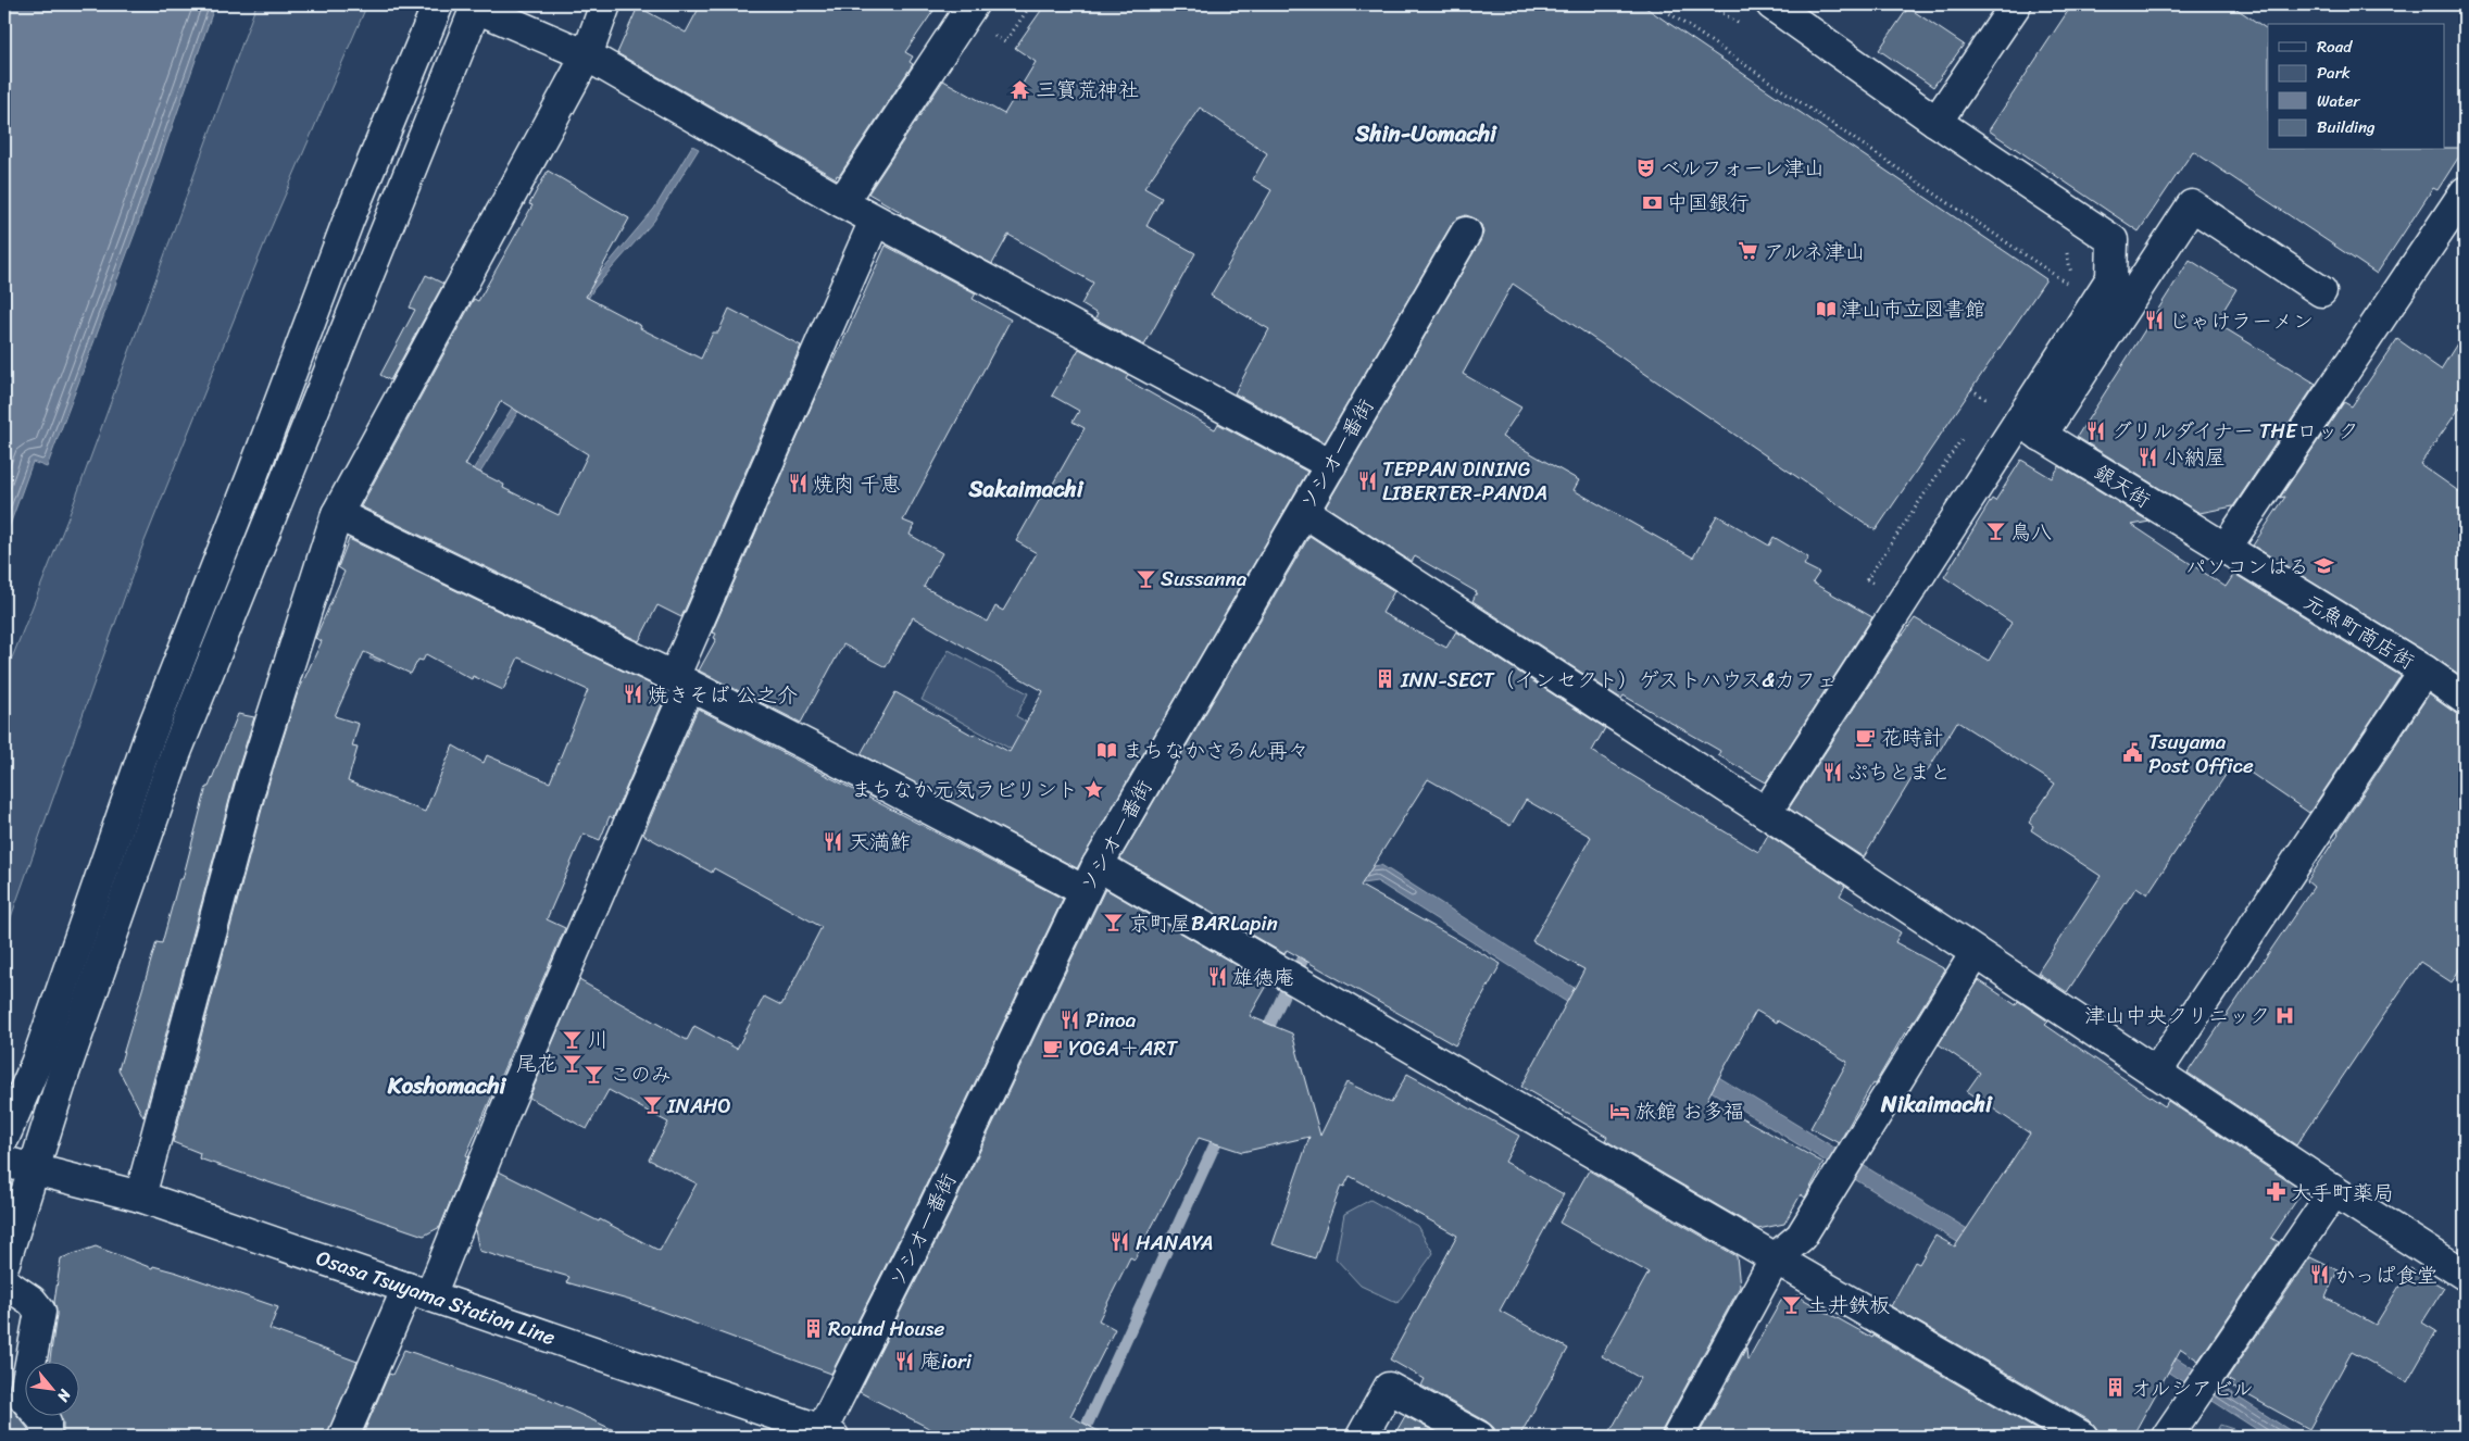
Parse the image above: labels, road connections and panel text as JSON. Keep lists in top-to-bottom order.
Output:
{
  "streets": {
    "main road": [
      "ソシオ一番街",
      "銀天街",
      "元魚町商店街",
      "Osasa Tsuyama Station Line"
    ]
  },
  "crossings": [
    ["ソシオ一番街", "Osasa Tsuyama Station Line"],
    ["銀天街", "元魚町商店街"]
  ],
  "districts": [
    "Shin-Uomachi",
    "Sakaimachi",
    "Koshomachi",
    "Nikaimachi"
  ],
  "places": {
    "temple": ["三寳荒神社"],
    "theatre": ["ベルフォーレ津山"],
    "bank": ["中国銀行"],
    "supermarket": ["アルネ津山"],
    "library": ["津山市立図書館", "まちなかさろん再々"],
    "restaurant": [
      "じゃけラーメン",
      "グリルダイナー THEロック",
      "小納屋",
      "TEPPAN DINING LIBERTER-PANDA",
      "焼肉 千恵",
      "焼きそば 公之介",
      "ぷちとまと",
      "天満鮓",
      "雄徳庵",
      "Pinoa",
      "HANAYA",
      "かっぱ食堂",
      "庵iori"
    ],
    "bar": [
      "鳥八",
      "Sussanna",
      "京町屋BARLapin",
      "川",
      "尾花",
      "このみ",
      "INAHO",
      "土井鉄板"
    ],
    "school or university": ["パソコンはる"],
    "building": ["INN-SECT（インセクト）ゲストハウス&カフェ", "Round House", "オルシアビル"],
    "cafe": ["花時計", "YOGA＋ART"],
    "public building": ["Tsuyama Post Office"],
    "place": ["まちなか元気ラビリント"],
    "hospital": ["津山中央クリニック"],
    "hotel": ["旅館 お多福"],
    "pharmacy": ["大手町薬局"]
  },
  "legend": [
    "Road",
    "Park",
    "Water",
    "Building"
  ],
  "north": "bottom right"
}
